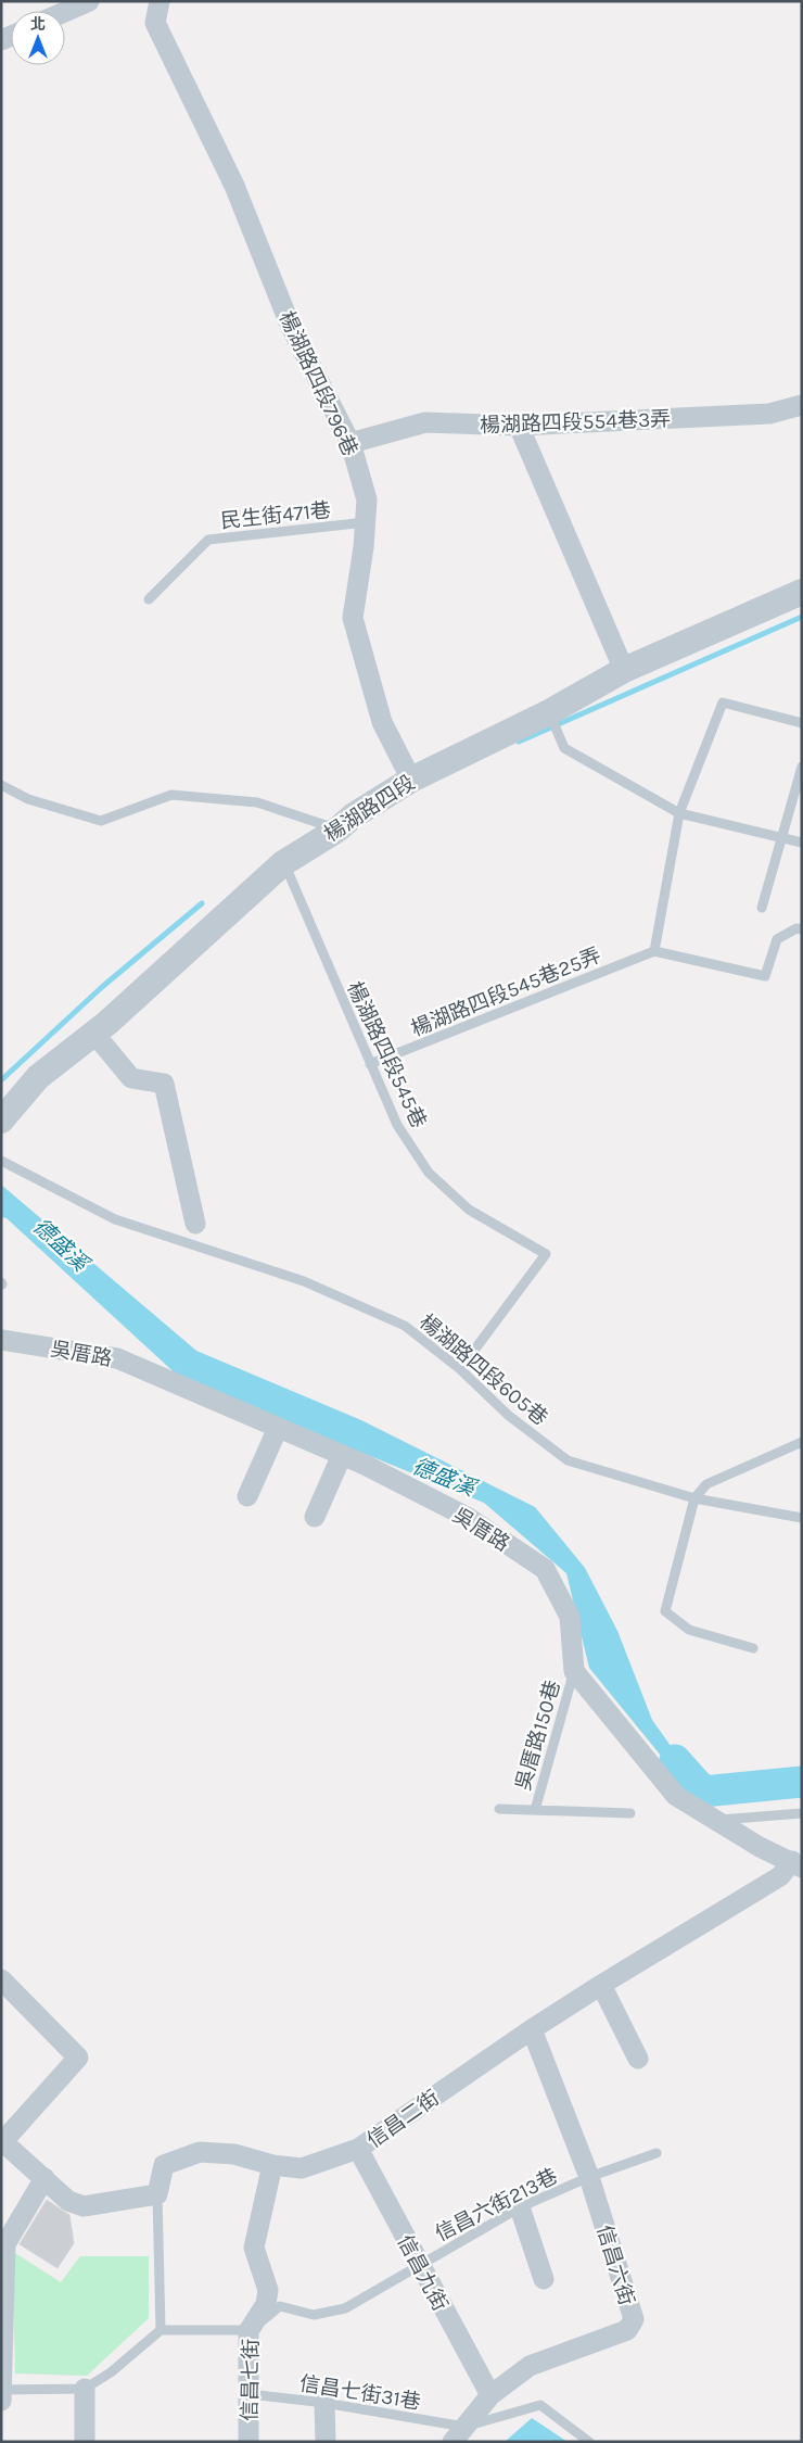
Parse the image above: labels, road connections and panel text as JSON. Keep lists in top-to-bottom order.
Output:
{
  "streets": {
    "street": [
      "楊湖路四段796巷",
      "楊湖路四段554巷3弄",
      "楊湖路四段",
      "吳厝路",
      "信昌二街",
      "信昌六街",
      "信昌九街",
      "信昌七街"
    ],
    "lane": [
      "民生街471巷",
      "楊湖路四段545巷25弄",
      "楊湖路四段545巷",
      "楊湖路四段605巷",
      "吳厝路150巷",
      "信昌六街213巷",
      "信昌七街31巷"
    ]
  },
  "crossings": [
    ["楊湖路四段796巷", "楊湖路四段554巷3弄"],
    ["楊湖路四段796巷", "民生街471巷"],
    ["楊湖路四段796巷", "楊湖路四段"],
    ["楊湖路四段", "楊湖路四段545巷"],
    ["楊湖路四段545巷25弄", "楊湖路四段545巷"],
    ["楊湖路四段545巷", "楊湖路四段605巷"],
    ["吳厝路", "吳厝路150巷"],
    ["信昌二街", "信昌六街"],
    ["信昌二街", "信昌九街"],
    ["信昌二街", "信昌七街"],
    ["信昌六街213巷", "信昌六街"],
    ["信昌六街213巷", "信昌九街"],
    ["信昌六街213巷", "信昌七街"],
    ["信昌六街", "信昌九街"],
    ["信昌六街", "信昌七街31巷"],
    ["信昌七街", "信昌七街31巷"]
  ],
  "water": ["德盛溪"],
  "north": "top"
}
